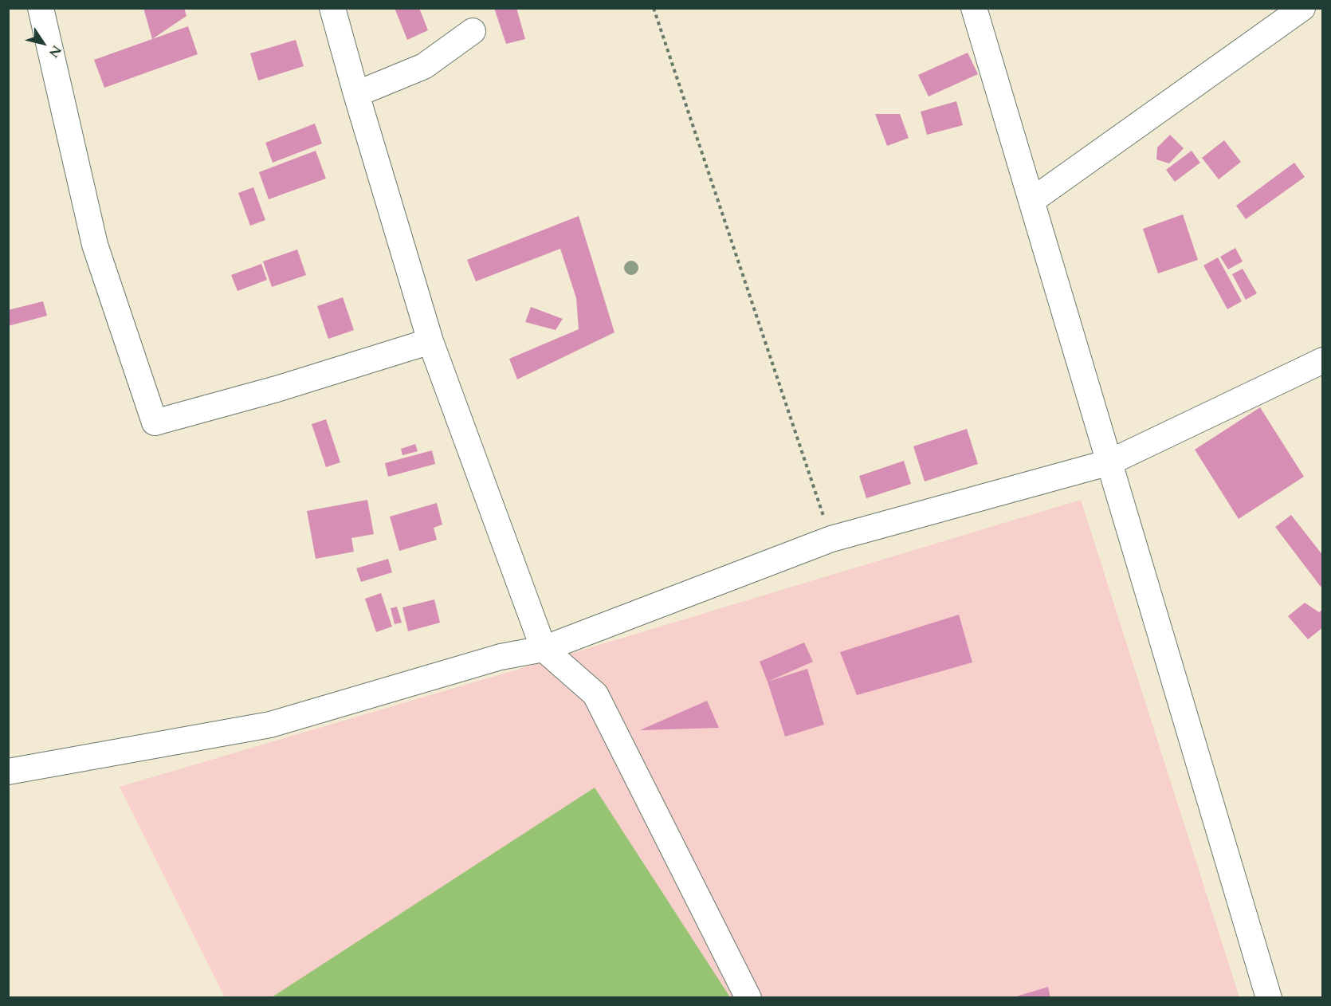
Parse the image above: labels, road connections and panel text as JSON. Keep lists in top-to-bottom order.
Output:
{
  "north": "bottom right"
}
